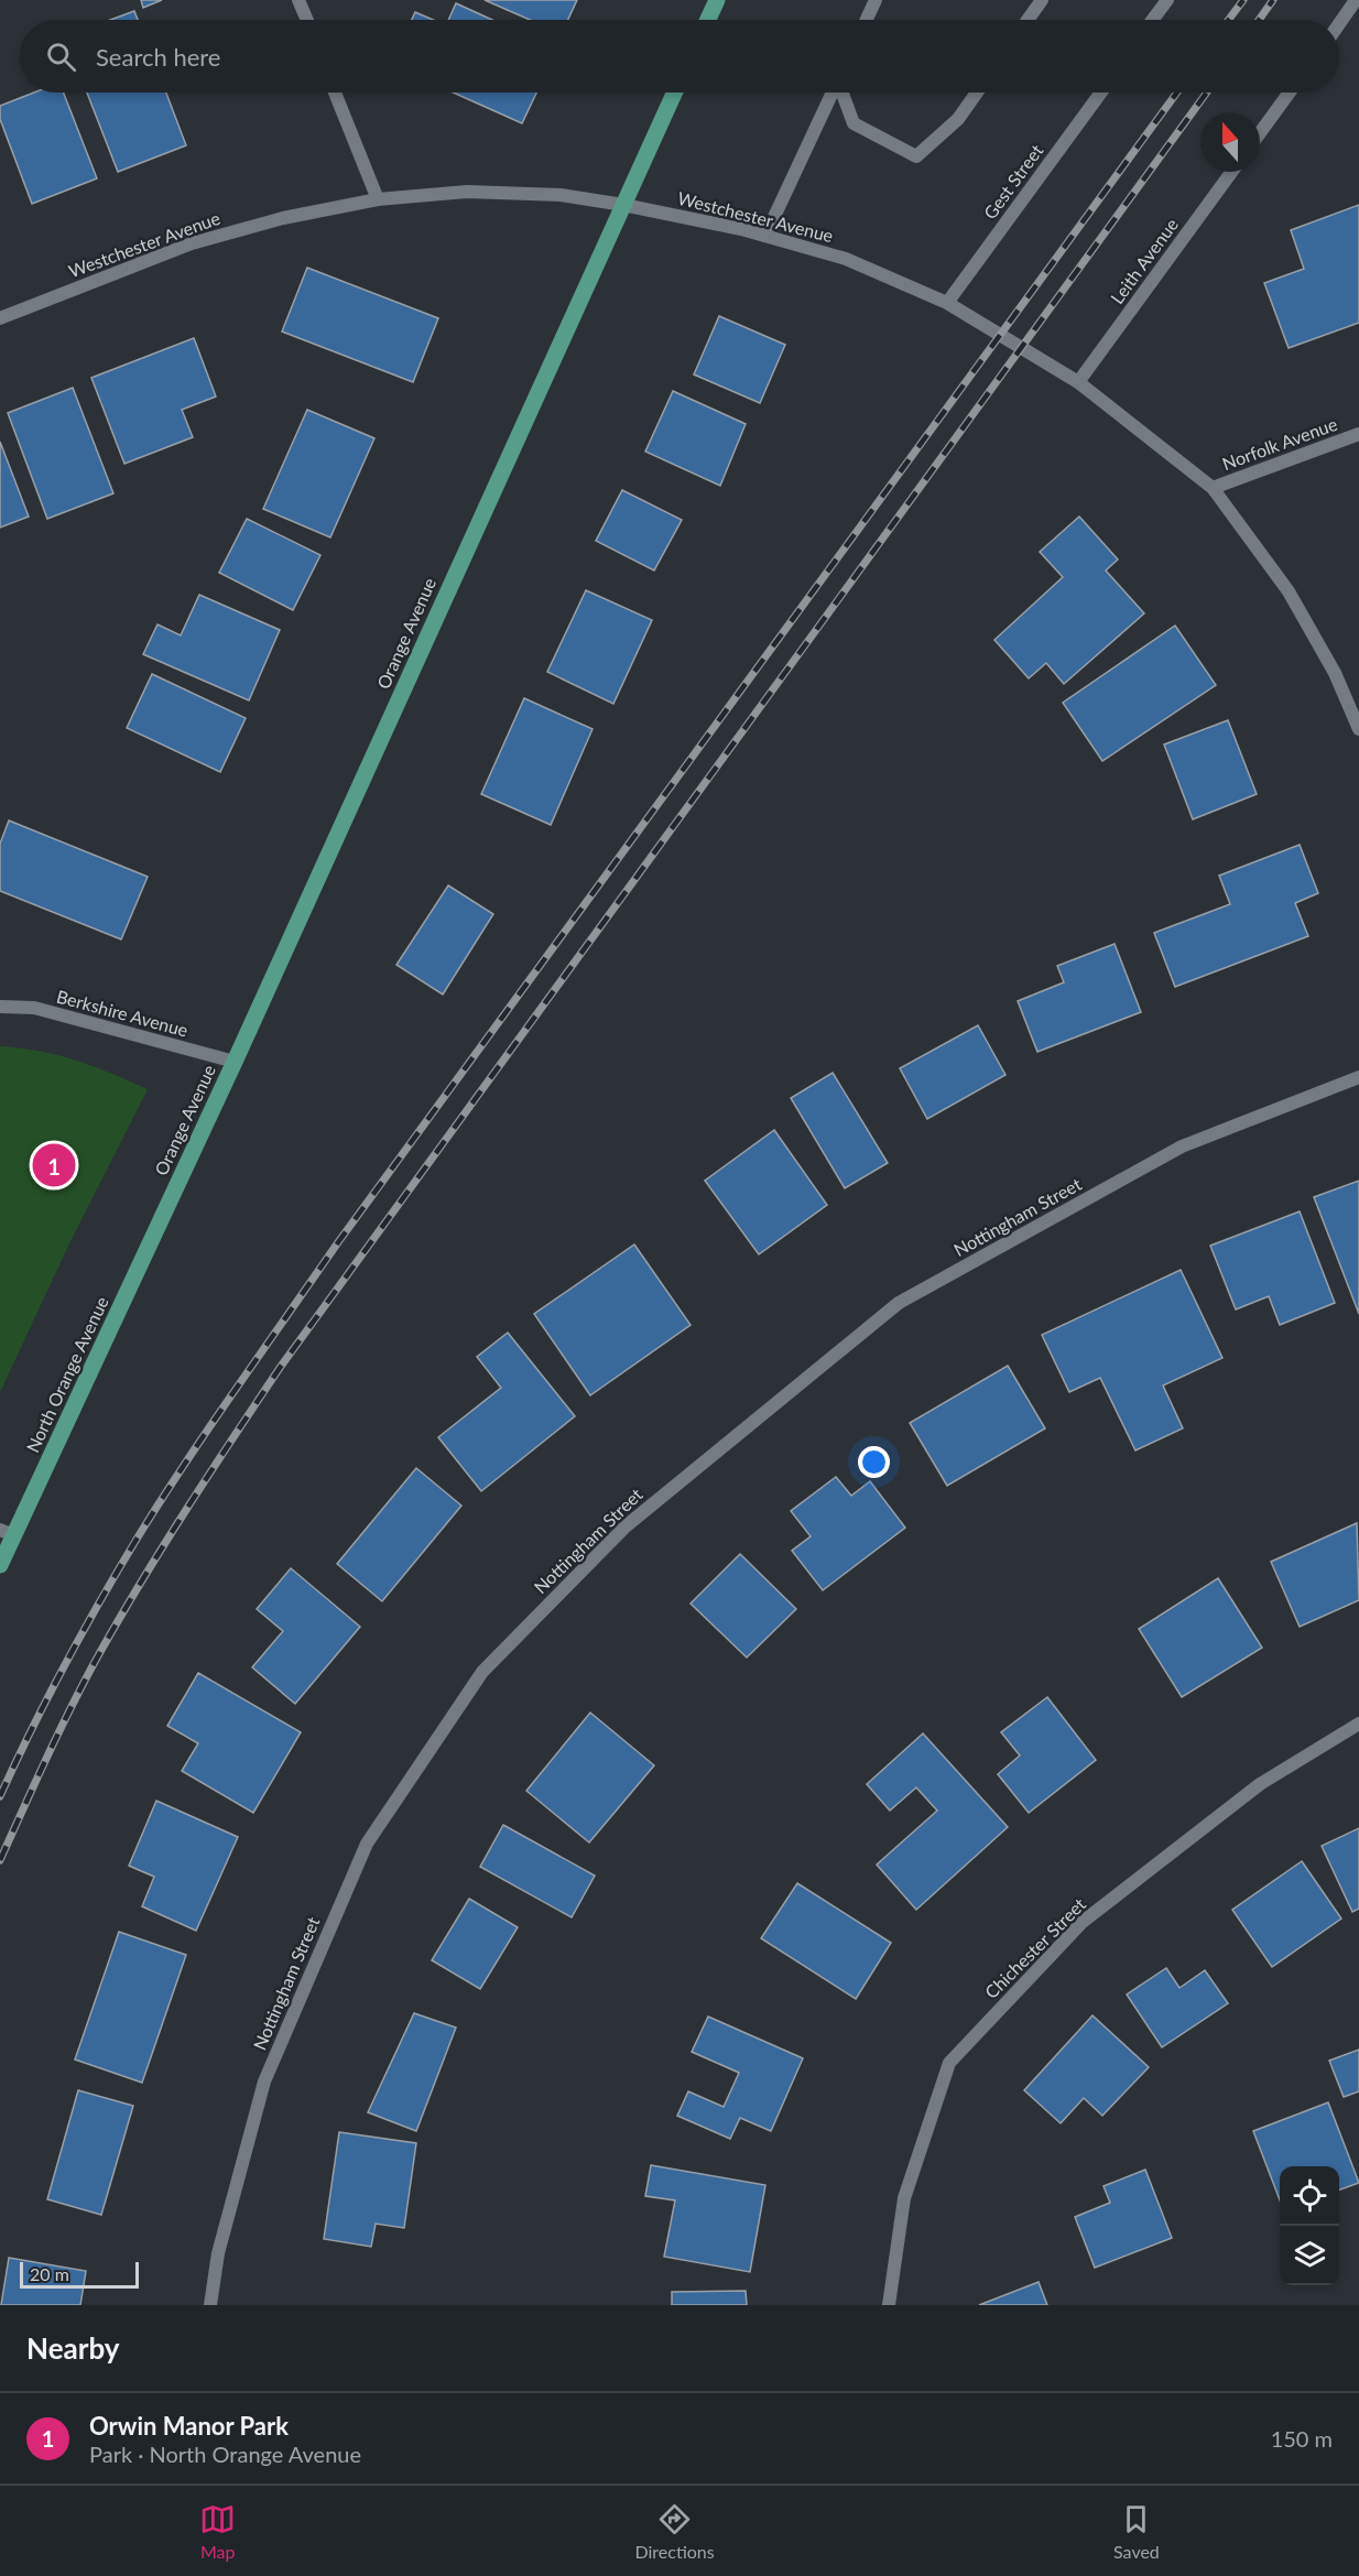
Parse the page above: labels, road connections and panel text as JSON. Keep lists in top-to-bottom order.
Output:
{
  "streets": {
    "main road": ["Orange Avenue", "North Orange Avenue"],
    "street": [
      "Gest Street",
      "Westchester Avenue",
      "Leith Avenue",
      "Norfolk Avenue",
      "Berkshire Avenue",
      "Nottingham Street",
      "Chichester Street"
    ]
  },
  "crossings": [
    ["Gest Street", "Westchester Avenue"],
    ["Westchester Avenue", "Leith Avenue"],
    ["Westchester Avenue", "Norfolk Avenue"],
    ["Westchester Avenue", "Orange Avenue"],
    ["Orange Avenue", "Berkshire Avenue"],
    ["Orange Avenue", "North Orange Avenue"]
  ],
  "scale_bar": "20 m",
  "north": "top",
  "page": {
    "search": "Search here",
    "pins": "1",
    "scale": "20 m",
    "heading": "Nearby",
    "list": [
      {
        "mark": "1",
        "name": "Orwin Manor Park",
        "note": "Park · North Orange Avenue",
        "value": "150 m"
      }
    ],
    "nav": ["Map", "Directions", "Saved"]
  }
}
